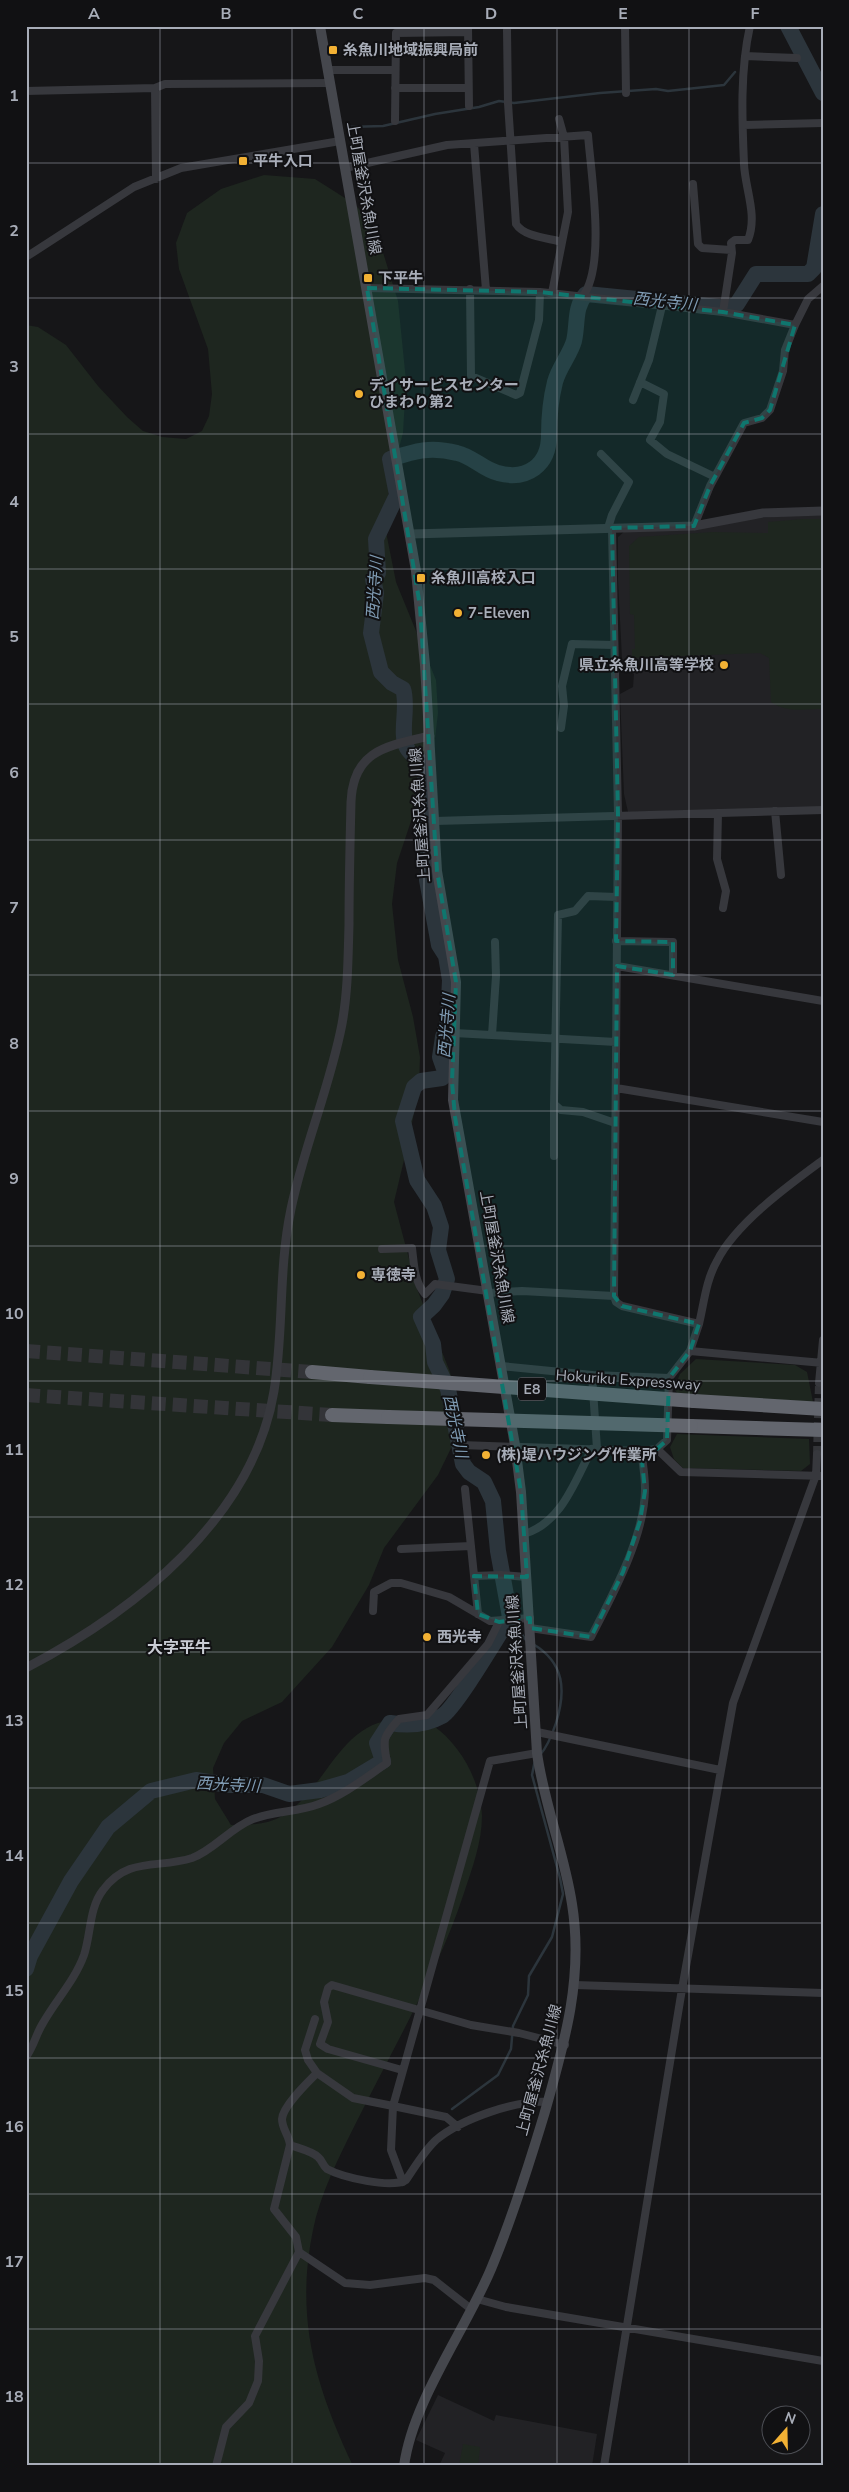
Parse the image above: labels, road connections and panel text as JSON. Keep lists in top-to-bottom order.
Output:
{
  "streets": {
    "highway": ["Hokuriku Expressway", "E8"],
    "main road": ["上町屋釜沢糸魚川線"]
  },
  "districts": ["大字平牛"],
  "water": ["西光寺川"],
  "places": {
    "transit": [
      "糸魚川地域振興局前",
      "平牛入口",
      "下平牛",
      "糸魚川高校入口"
    ],
    "other": [
      "デイサービスセンター ひまわり第2",
      "7-Eleven",
      "県立糸魚川高等学校",
      "専徳寺",
      "(株)堤ハウジング作業所",
      "西光寺"
    ]
  },
  "north": "top",
  "grid": {
    "columns": [
      "A",
      "B",
      "C",
      "D",
      "E",
      "F"
    ],
    "rows": [
      "1",
      "2",
      "3",
      "4",
      "5",
      "6",
      "7",
      "8",
      "9",
      "10",
      "11",
      "12",
      "13",
      "14",
      "15",
      "16",
      "17",
      "18"
    ]
  }
}
